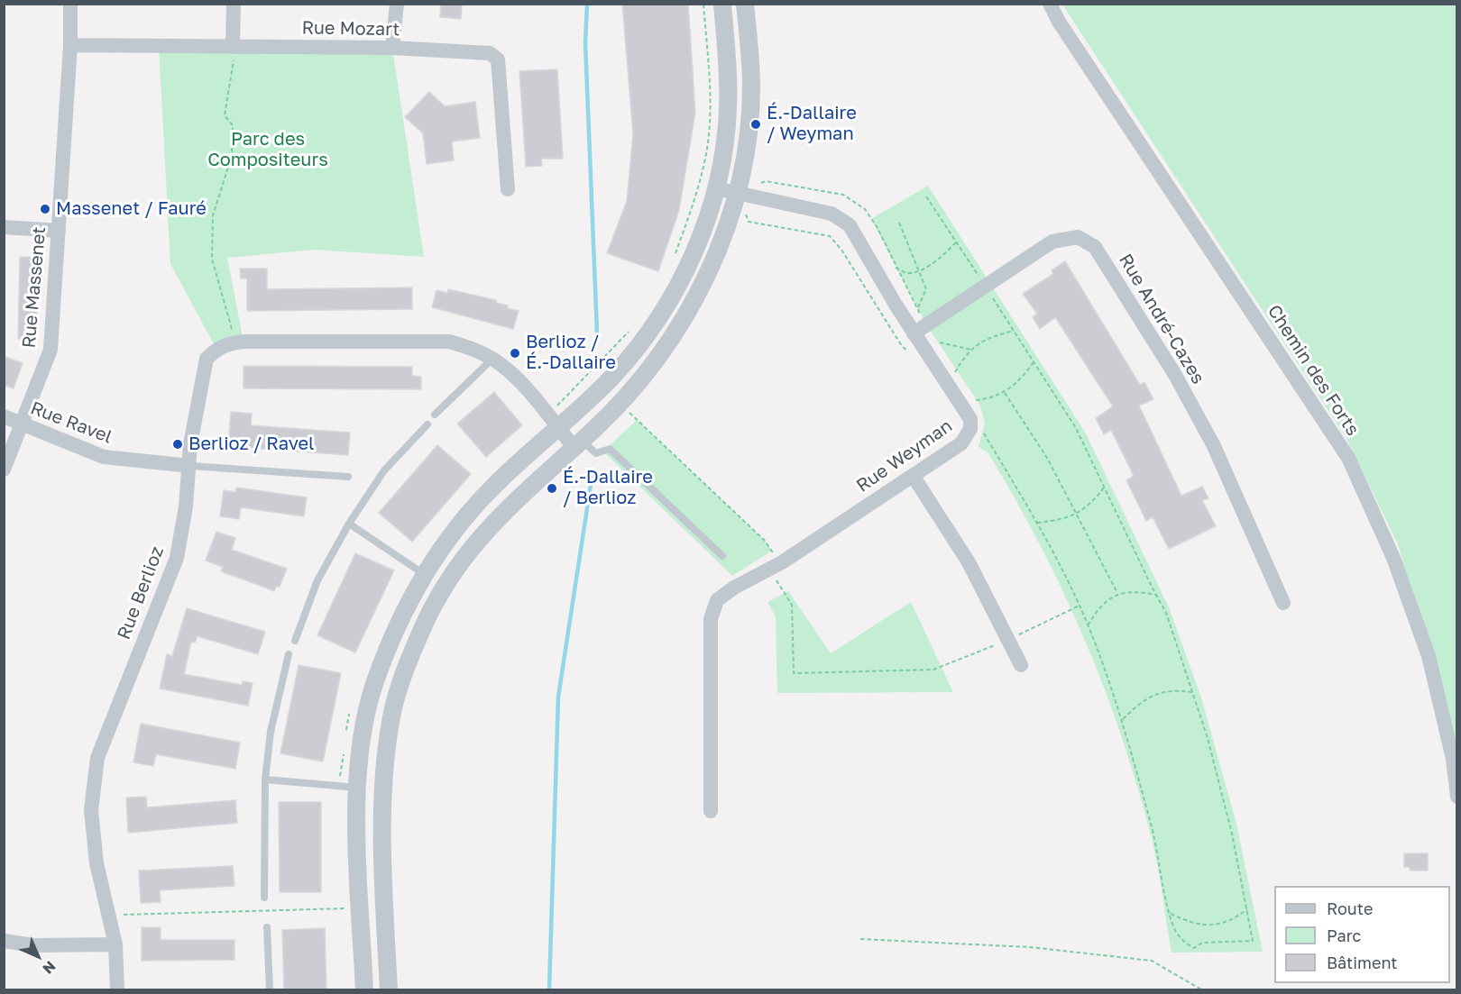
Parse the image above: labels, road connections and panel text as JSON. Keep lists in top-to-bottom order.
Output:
{
  "streets": {
    "street": [
      "Rue Mozart",
      "Rue Massenet",
      "Rue André-Cazes",
      "Chemin des Forts",
      "Rue Ravel",
      "Rue Weyman",
      "Rue Berlioz"
    ]
  },
  "crossings": [
    ["Rue Mozart", "Rue Massenet"],
    ["Rue Massenet", "Rue Ravel"],
    ["Rue André-Cazes", "Rue Weyman"],
    ["Rue Ravel", "Rue Berlioz"]
  ],
  "parks": ["Parc des Compositeurs"],
  "places": [
    "É.-Dallaire / Weyman",
    "Massenet / Fauré",
    "Berlioz / É.-Dallaire",
    "Berlioz / Ravel",
    "É.-Dallaire / Berlioz"
  ],
  "legend": ["Route", "Parc", "Bâtiment"],
  "north": "bottom right"
}
